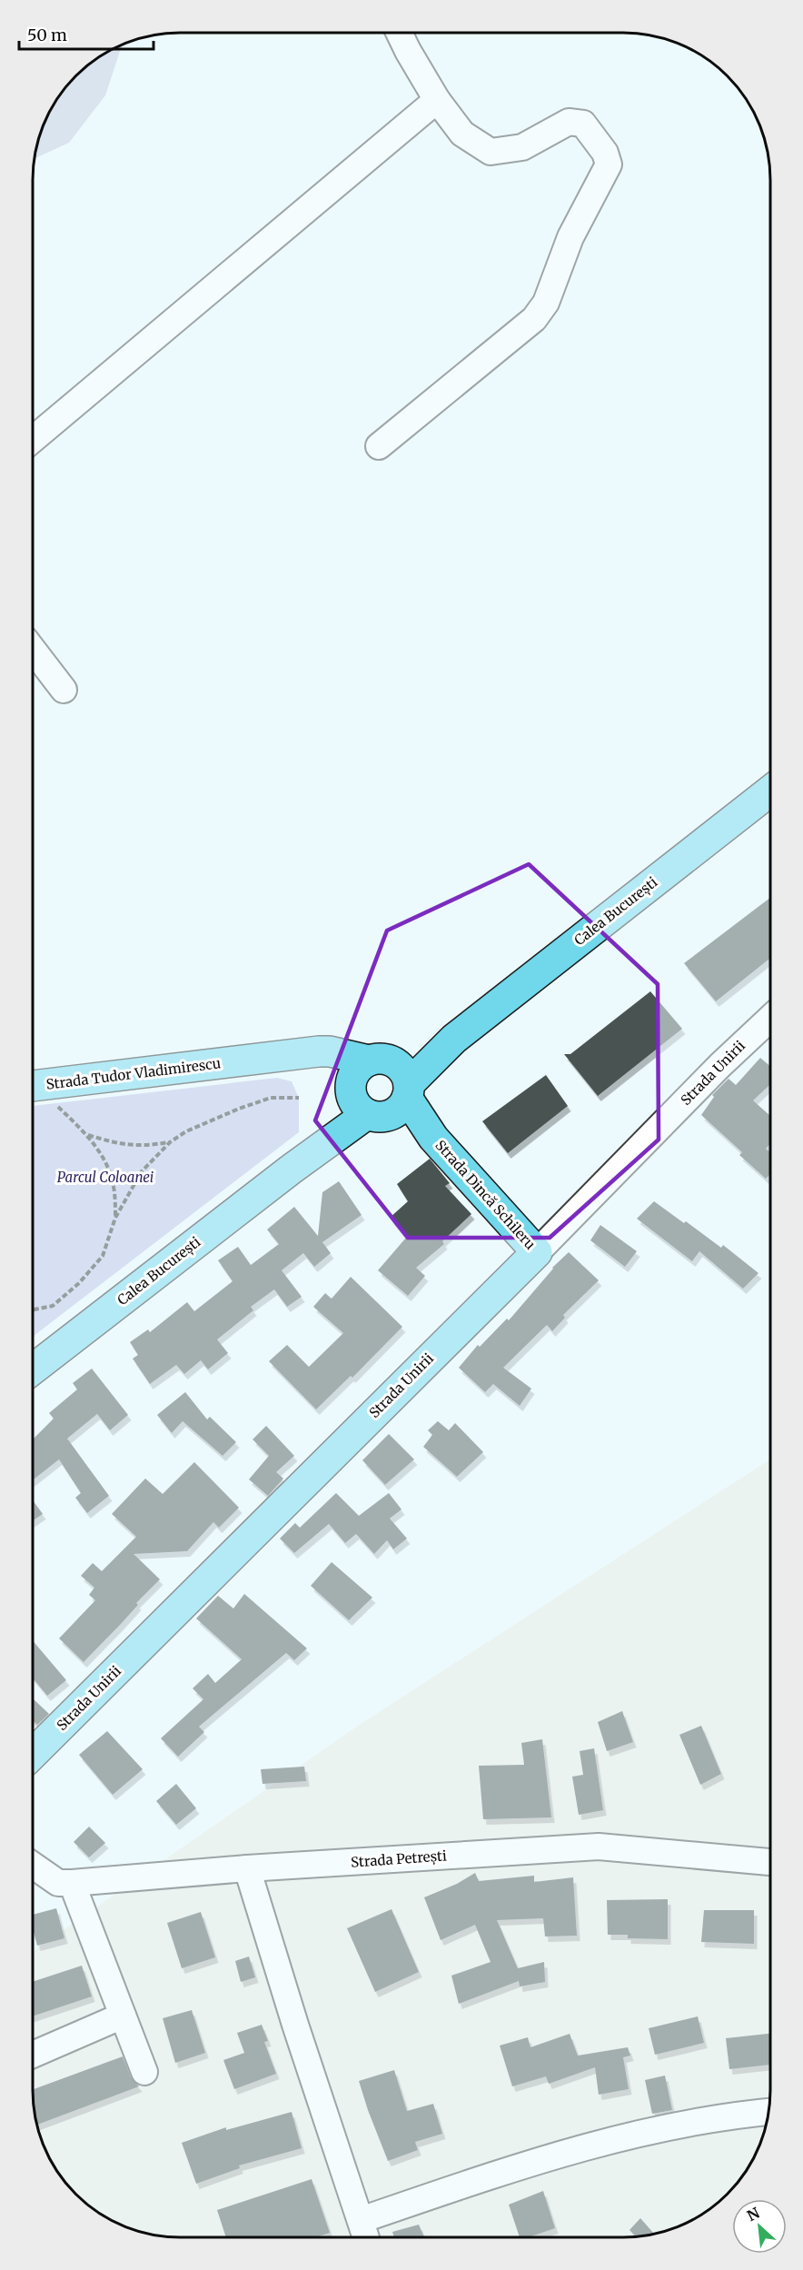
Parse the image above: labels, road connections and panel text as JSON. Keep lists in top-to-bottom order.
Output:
{
  "streets": {
    "main road": [
      "Calea București",
      "Strada Unirii",
      "Strada Tudor Vladimirescu",
      "Strada Dincă Schileru"
    ],
    "street": ["Strada Petrești"]
  },
  "crossings": [
    ["Calea București", "Strada Tudor Vladimirescu"],
    ["Calea București", "Strada Dincă Schileru"],
    ["Strada Unirii", "Strada Dincă Schileru"],
    ["Strada Tudor Vladimirescu", "Strada Dincă Schileru"]
  ],
  "parks": ["Parcul Coloanei"],
  "scale_bar": "50 m",
  "north": "top left"
}
